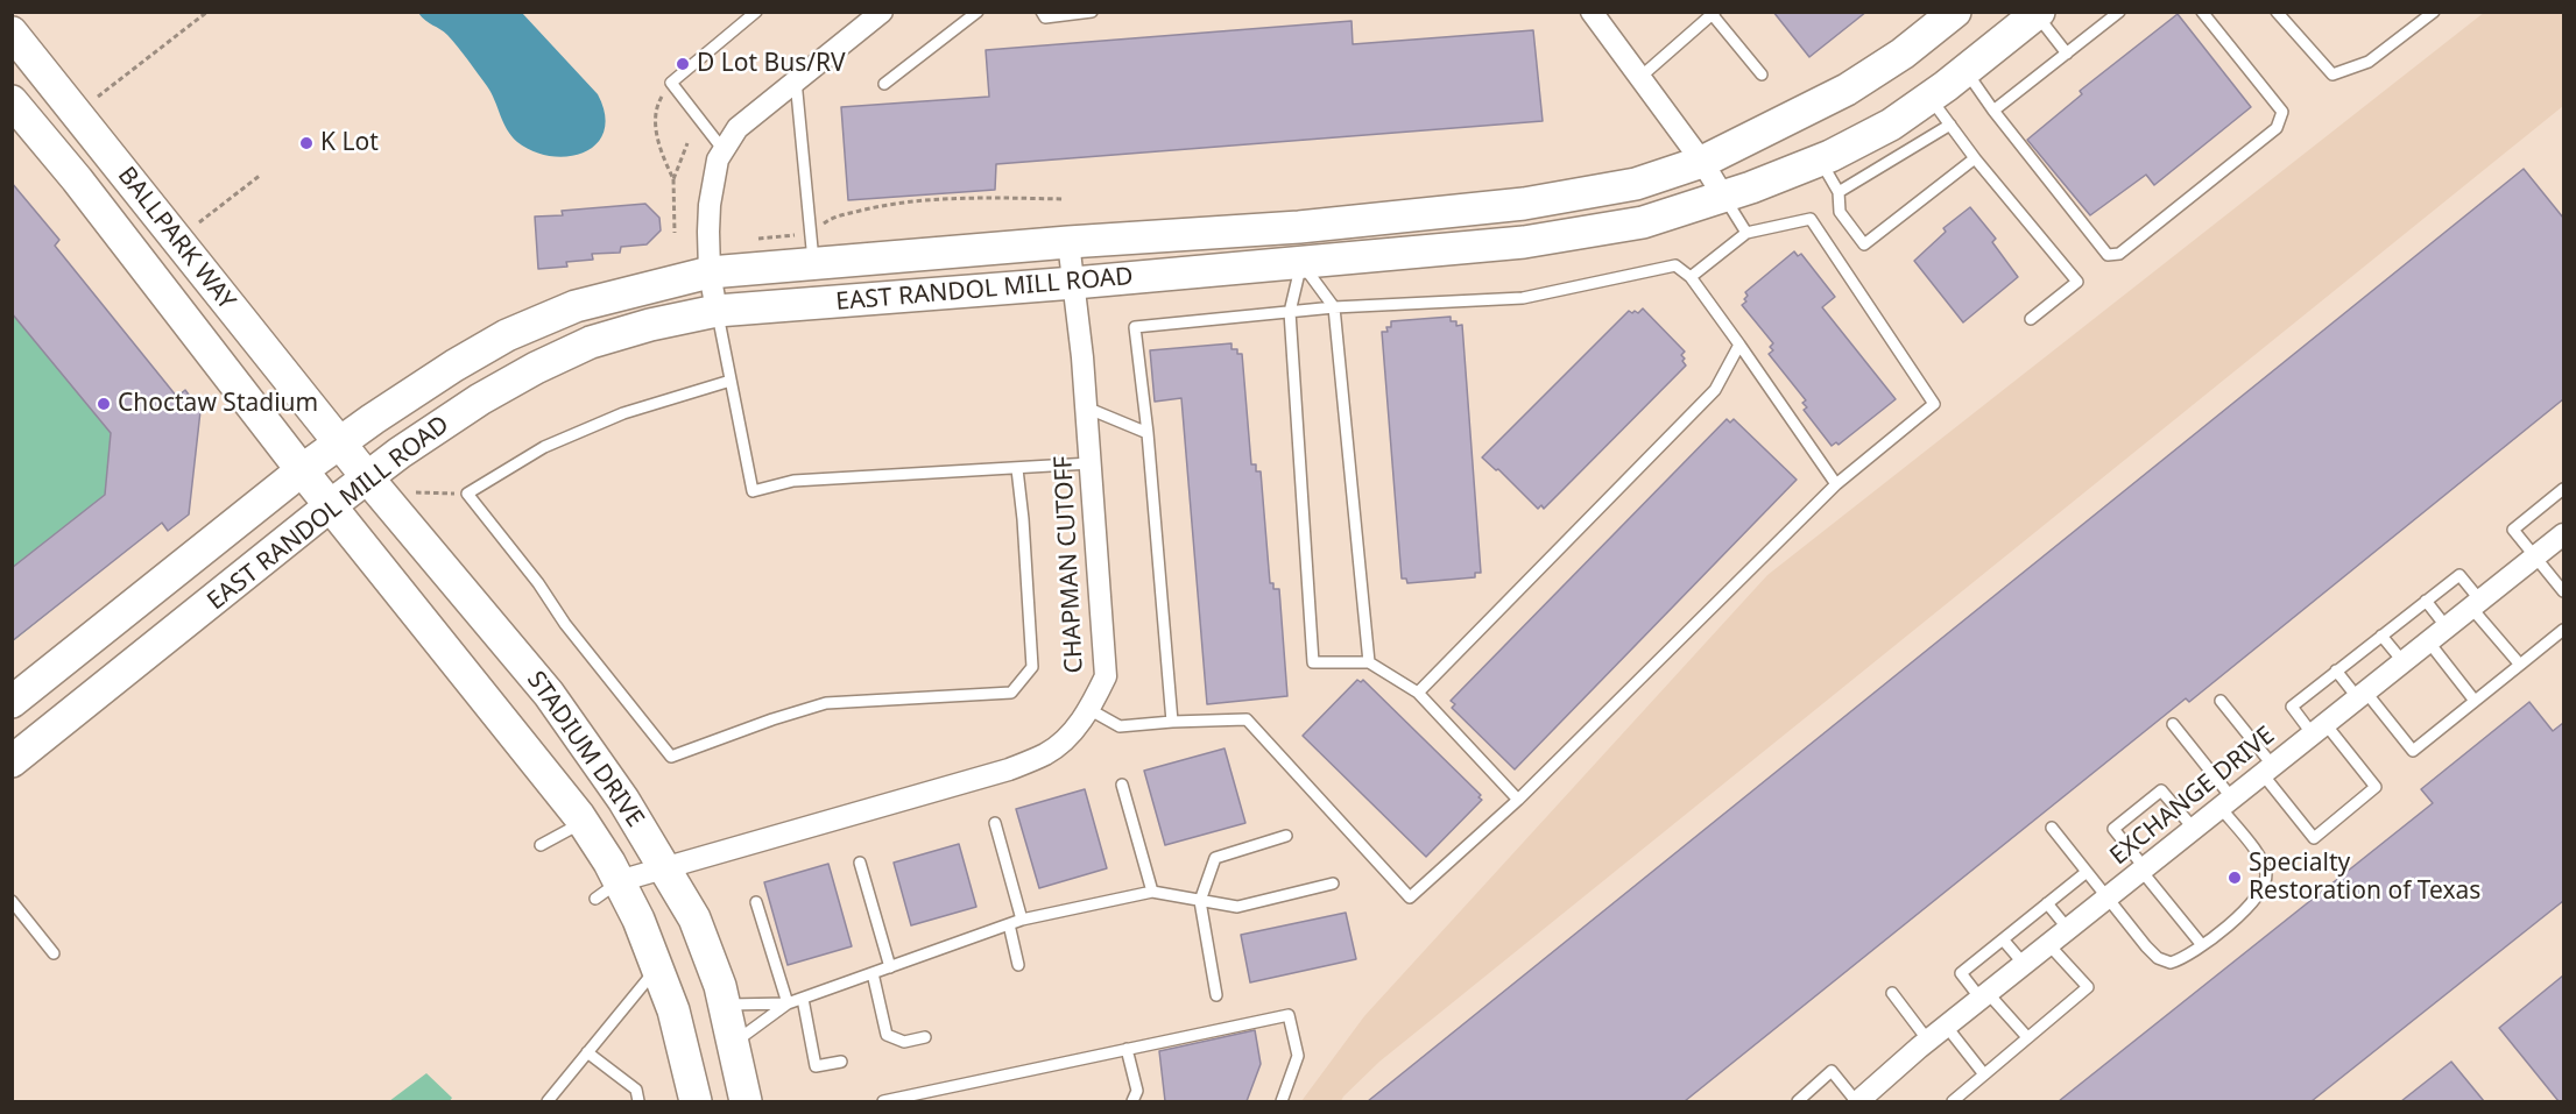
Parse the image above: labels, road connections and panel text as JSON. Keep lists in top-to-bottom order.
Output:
{
  "streets": {
    "main road": ["BALLPARK WAY", "EAST RANDOL MILL ROAD", "STADIUM DRIVE"],
    "street": ["CHAPMAN CUTOFF", "EXCHANGE DRIVE"]
  },
  "crossings": [
    ["BALLPARK WAY", "EAST RANDOL MILL ROAD"],
    ["BALLPARK WAY", "STADIUM DRIVE"],
    ["EAST RANDOL MILL ROAD", "CHAPMAN CUTOFF"],
    ["EAST RANDOL MILL ROAD", "STADIUM DRIVE"],
    ["CHAPMAN CUTOFF", "STADIUM DRIVE"]
  ],
  "places": [
    "D Lot Bus/RV",
    "K Lot",
    "Choctaw Stadium",
    "Specialty Restoration of Texas"
  ]
}
